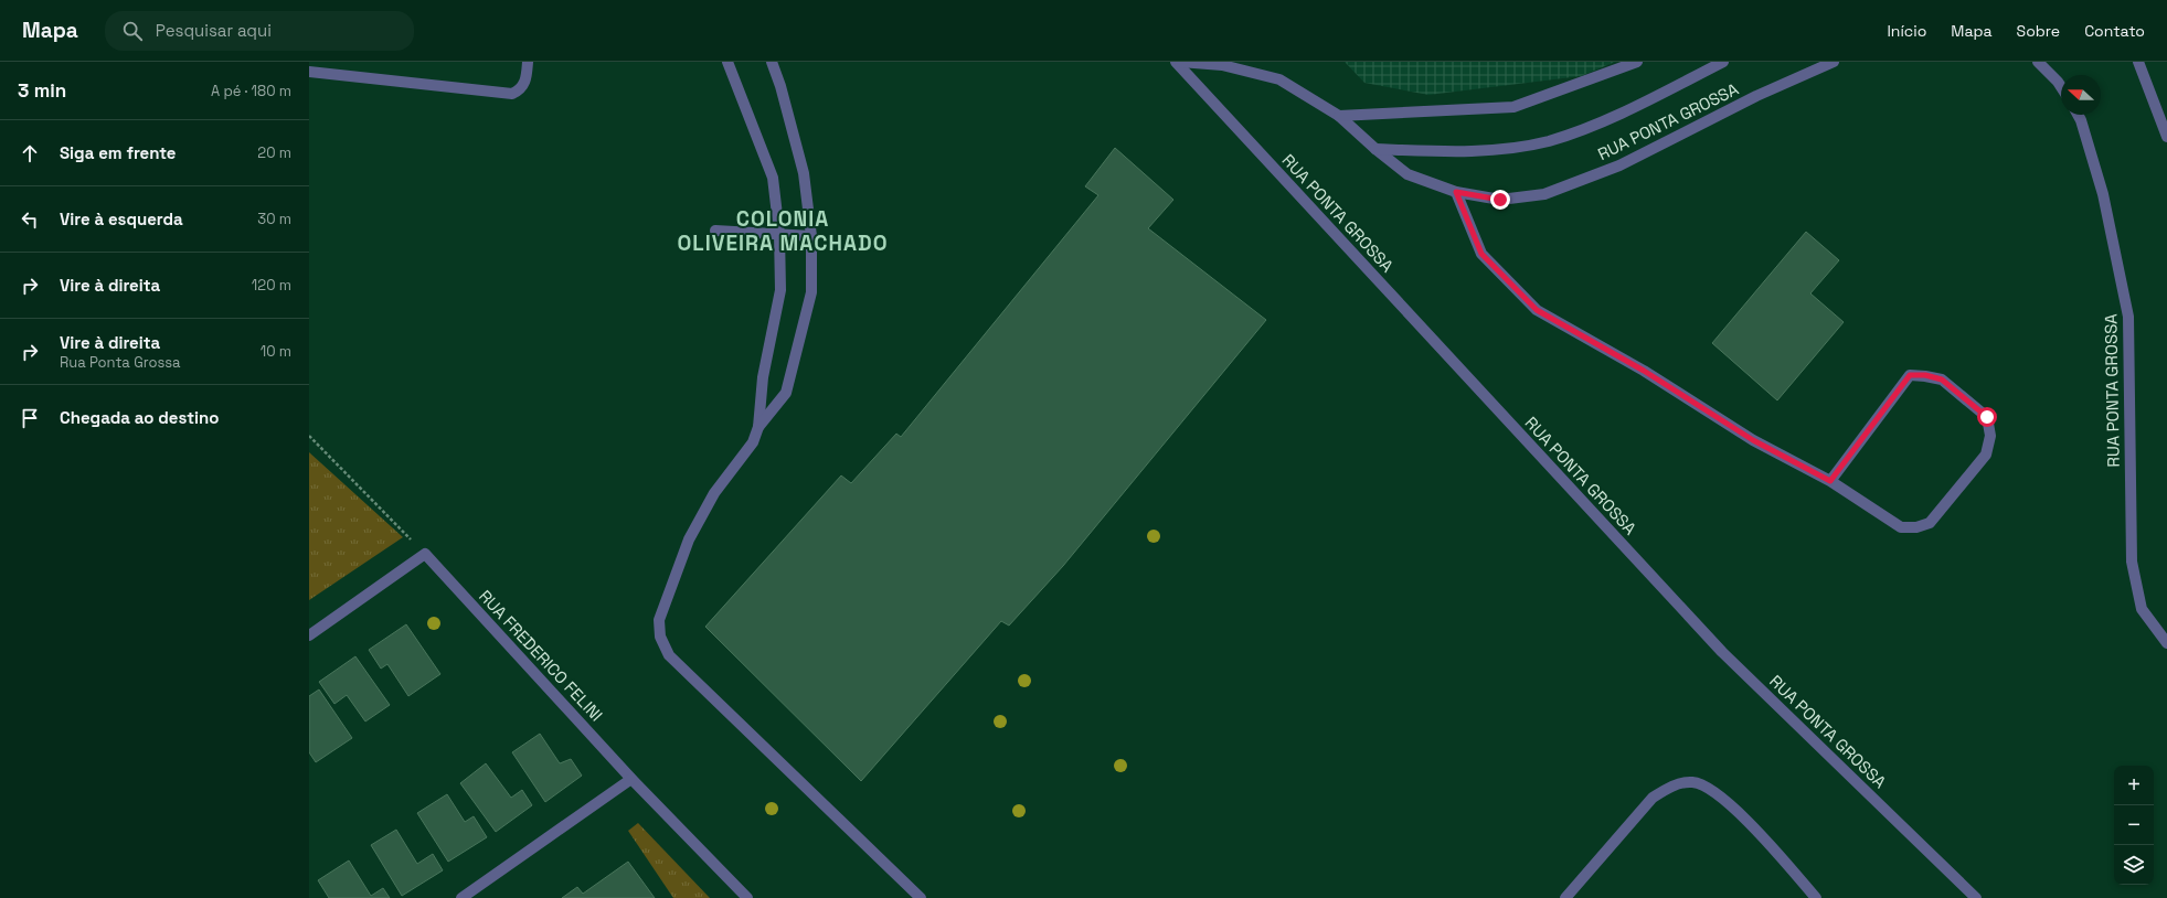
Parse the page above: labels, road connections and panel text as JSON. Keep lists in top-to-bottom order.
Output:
{
  "streets": {
    "street": ["RUA PONTA GROSSA", "RUA FREDERICO FELINI"]
  },
  "districts": ["COLONIA OLIVEIRA MACHADO"],
  "north": "left",
  "page": {
    "header": "Mapa",
    "search": "Pesquisar aqui",
    "nav": [
      "Início",
      "Mapa",
      "Sobre",
      "Contato"
    ],
    "heading": ["3 min", "A pé · 180 m"],
    "list": [
      ["Siga em frente", "20 m"],
      ["Vire à esquerda", "30 m"],
      ["Vire à direita", "120 m"],
      ["Vire à direita", "Rua Ponta Grossa", "10 m"],
      "Chegada ao destino"
    ],
    "map_buttons": ["+", "−"]
  }
}
